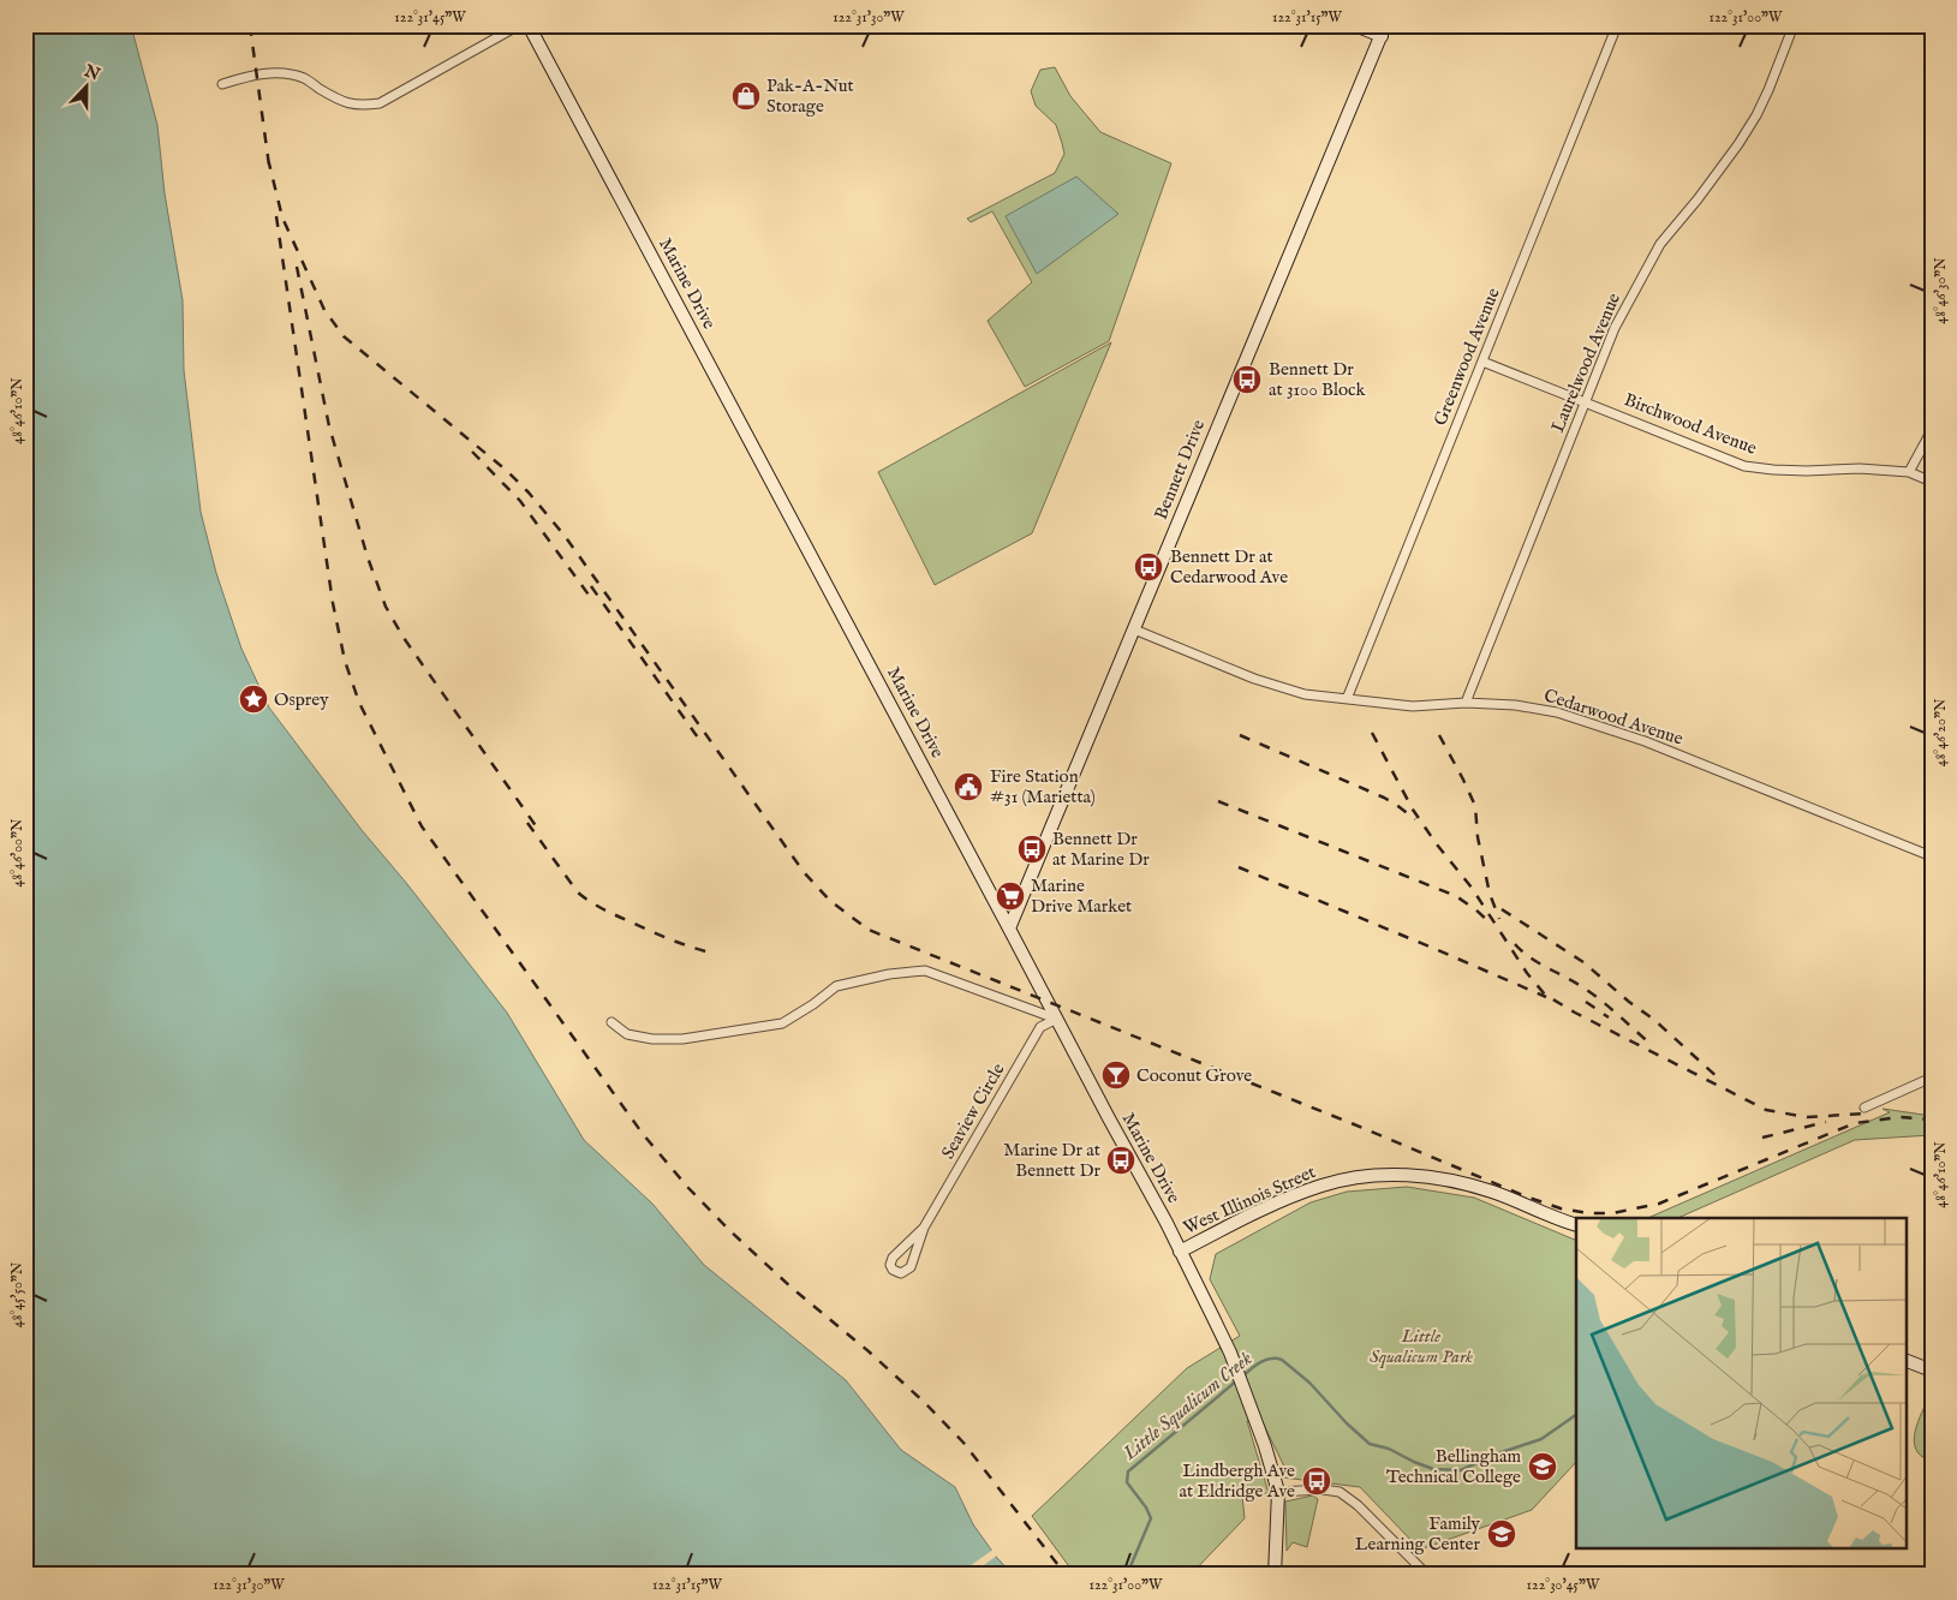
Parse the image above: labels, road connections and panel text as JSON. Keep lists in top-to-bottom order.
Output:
{
  "streets": {
    "main road": ["Marine Drive", "Bennett Drive", "West Illinois Street"],
    "street": [
      "Greenwood Avenue",
      "Laurelwood Avenue",
      "Birchwood Avenue",
      "Cedarwood Avenue",
      "Seaview Circle"
    ]
  },
  "crossings": [
    ["Marine Drive", "Bennett Drive"],
    ["Marine Drive", "Seaview Circle"],
    ["Marine Drive", "West Illinois Street"],
    ["Greenwood Avenue", "Birchwood Avenue"],
    ["Greenwood Avenue", "Cedarwood Avenue"],
    ["Laurelwood Avenue", "Birchwood Avenue"],
    ["Laurelwood Avenue", "Cedarwood Avenue"],
    ["Bennett Drive", "Cedarwood Avenue"]
  ],
  "water": ["Little Squalicum Creek"],
  "parks": ["Little Squalicum Park"],
  "places": {
    "shop": ["Pak-A-Nut Storage"],
    "bus stop": [
      "Bennett Dr at 3100 Block",
      "Bennett Dr at Cedarwood Ave",
      "Bennett Dr at Marine Dr",
      "Marine Dr at Bennett Dr",
      "Lindbergh Ave at Eldridge Ave"
    ],
    "place": ["Osprey"],
    "public building": ["Fire Station #31 (Marietta)"],
    "supermarket": ["Marine Drive Market"],
    "bar": ["Coconut Grove"],
    "school or university": ["Bellingham Technical College", "Family Learning Center"]
  },
  "north": "top",
  "coordinates": [
    "122°31'45\"W",
    "122°31'30\"W",
    "122°31'15\"W",
    "122°31'00\"W",
    "48°46'30\"N",
    "48°46'10\"N",
    "48°46'20\"N",
    "48°46'00\"N",
    "48°45'50\"N",
    "122°30'45\"W"
  ]
}
